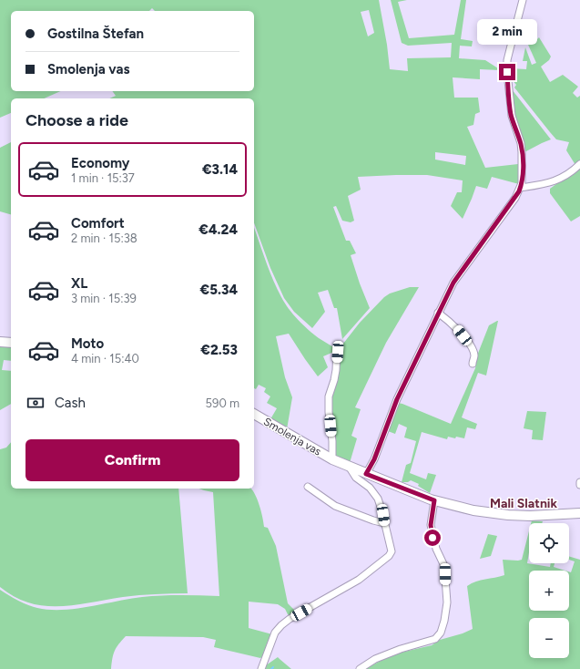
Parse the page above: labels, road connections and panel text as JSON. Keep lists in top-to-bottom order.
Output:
{
  "streets": {
    "main road": ["Smolenja vas"]
  },
  "districts": ["Mali Slatnik"],
  "page": {
    "banner": ["Gostilna Štefan", "Smolenja vas"],
    "bubble": "2 min",
    "heading": "Choose a ride",
    "list": [
      {
        "name": "Economy",
        "note": "1 min · 15:37",
        "value": "€3.14"
      },
      {
        "name": "Comfort",
        "note": "2 min · 15:38",
        "value": "€4.24"
      },
      {
        "name": "XL",
        "note": "3 min · 15:39",
        "value": "€5.34"
      },
      {
        "name": "Moto",
        "note": "4 min · 15:40",
        "value": "€2.53"
      }
    ],
    "pay": ["Cash", "590 m"],
    "buttons": "Confirm",
    "map_buttons": ["+", "−"]
  }
}
